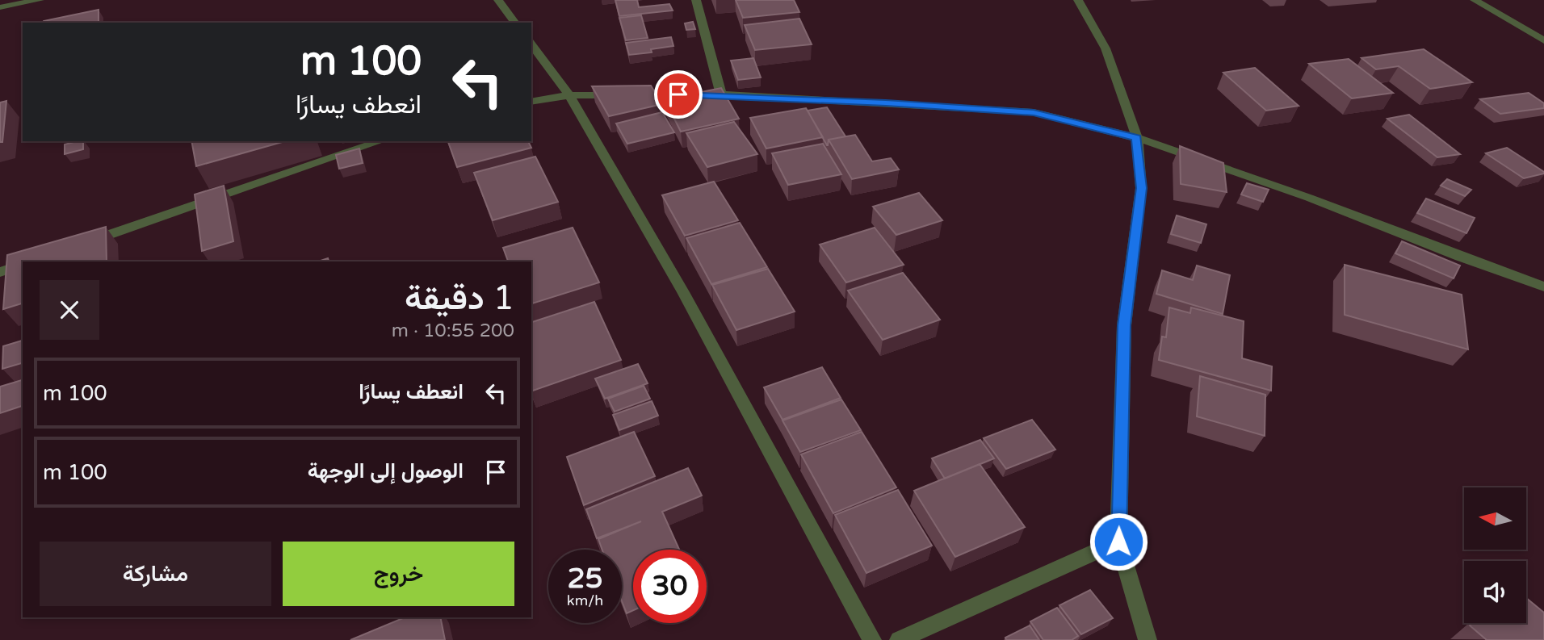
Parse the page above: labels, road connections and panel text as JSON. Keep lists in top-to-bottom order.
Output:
{
  "north": "left",
  "page": {
    "turn": ["100 m", "انعطف يسارًا"],
    "heading": ["1 دقيقة", "200 m · 10:55"],
    "list": [
      {
        "name": "انعطف يسارًا",
        "value": "100 m"
      },
      {
        "name": "الوصول إلى الوجهة",
        "value": "100 m"
      }
    ],
    "buttons": ["خروج", "مشاركة"],
    "speed": "25 km/h",
    "limit": "30"
  }
}
